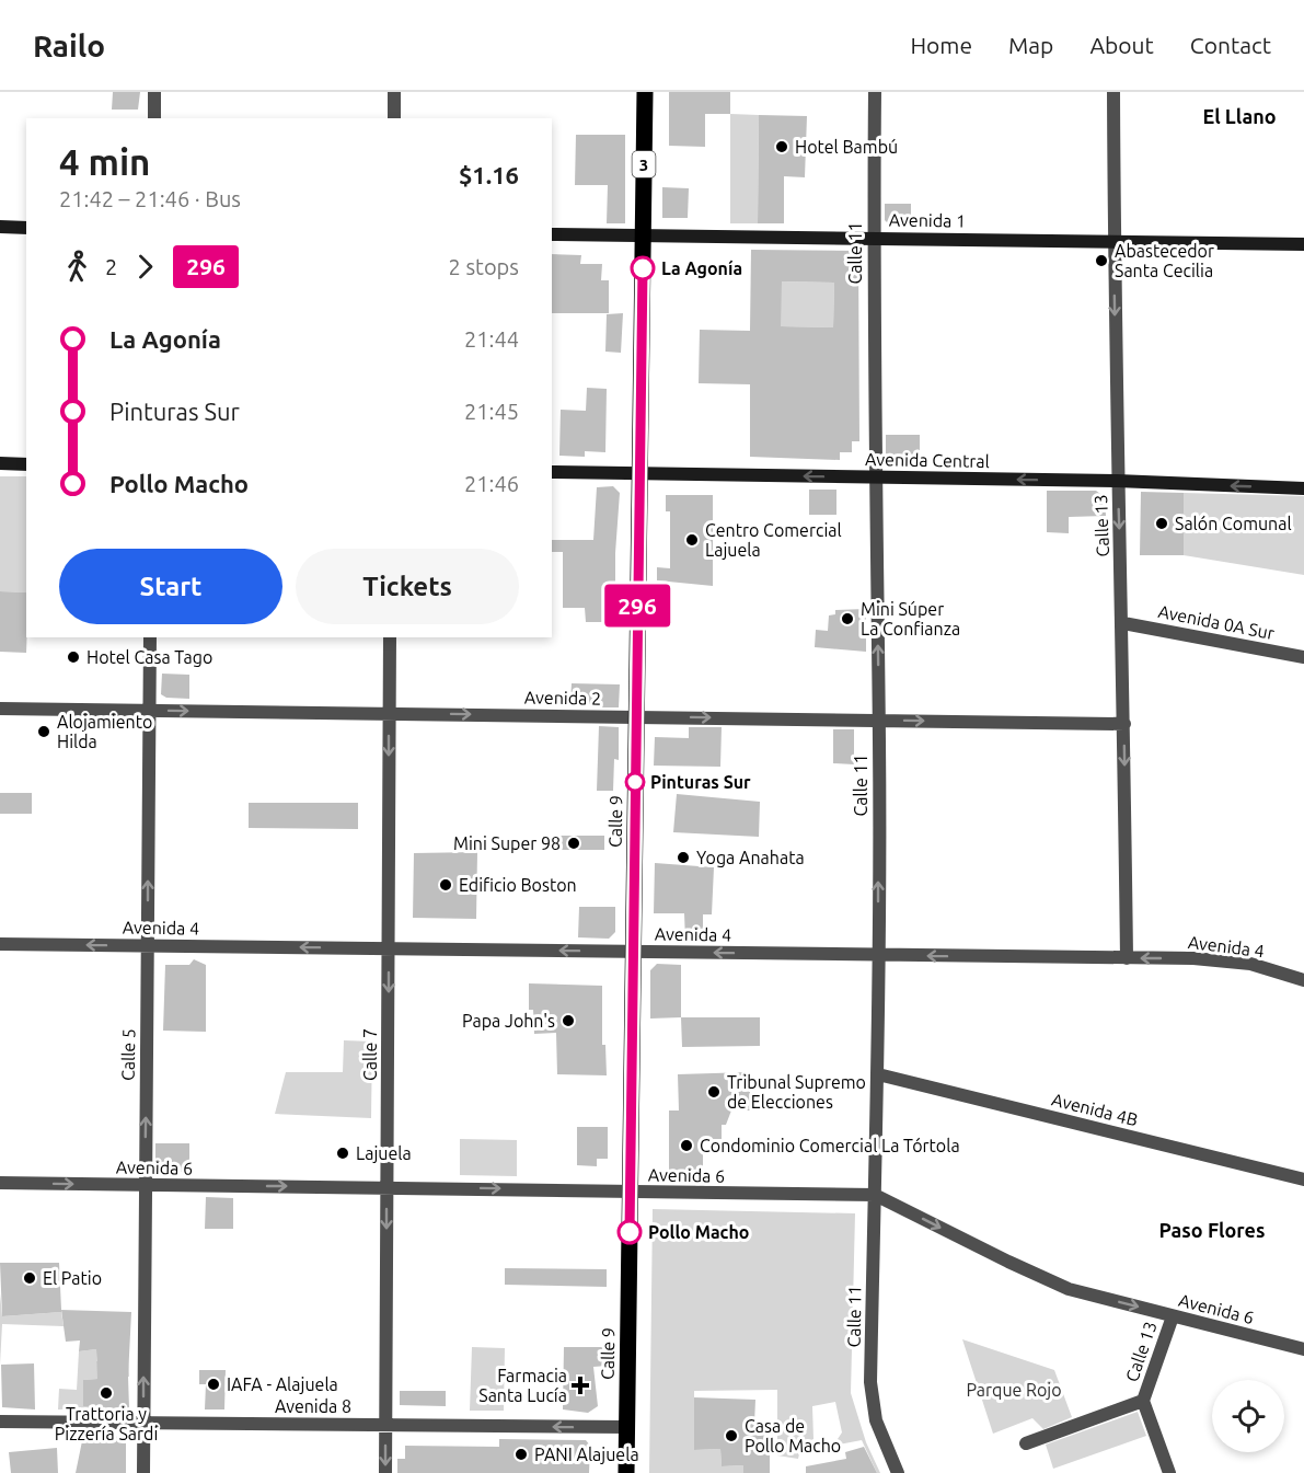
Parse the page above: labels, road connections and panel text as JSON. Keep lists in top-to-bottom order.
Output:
{
  "streets": {
    "main road": [
      "3",
      "Avenida 1",
      "Avenida Central",
      "Calle 9"
    ],
    "street": [
      "Calle 11",
      "Calle 13",
      "Avenida 0A Sur",
      "Avenida 2",
      "Avenida 4",
      "Calle 5",
      "Calle 7",
      "Avenida 4B",
      "Avenida 6",
      "Avenida 8"
    ]
  },
  "crossings": [
    ["Avenida 1", "Calle 11"],
    ["Avenida 1", "Calle 13"],
    ["Avenida 1", "Calle 9"],
    ["Calle 11", "Avenida Central"],
    ["Calle 11", "Avenida 2"],
    ["Calle 11", "Avenida 4"],
    ["Calle 11", "Avenida 4B"],
    ["Calle 11", "Avenida 6"],
    ["Avenida Central", "Calle 13"],
    ["Avenida Central", "Calle 9"],
    ["Calle 13", "Avenida 0A Sur"],
    ["Calle 13", "Avenida 2"],
    ["Calle 13", "Avenida 4"],
    ["Calle 13", "Avenida 6"],
    ["Avenida 2", "Calle 9"],
    ["Avenida 2", "Calle 5"],
    ["Avenida 2", "Calle 7"],
    ["Calle 9", "Avenida 4"],
    ["Calle 9", "Avenida 6"],
    ["Calle 9", "Avenida 8"],
    ["Avenida 4", "Calle 5"],
    ["Avenida 4", "Calle 7"],
    ["Calle 5", "Avenida 6"],
    ["Calle 5", "Avenida 8"],
    ["Calle 7", "Avenida 6"],
    ["Calle 7", "Avenida 8"]
  ],
  "one_way": [
    "Avenida Central",
    "Calle 13",
    "Avenida 2",
    "Avenida 4",
    "Calle 5",
    "Calle 7",
    "Avenida 6",
    "Avenida 8"
  ],
  "districts": ["El Llano", "Paso Flores"],
  "parks": ["Parque Rojo"],
  "places": {
    "other": [
      "Hotel Bambú",
      "Abastecedor Santa Cecilia",
      "La Agonía",
      "Salón Comunal",
      "Centro Comercial Lajuela",
      "Mini Súper La Confianza",
      "Hotel Casa Tago",
      "Alojamiento Hilda",
      "Pinturas Sur",
      "Mini Super 98",
      "Yoga Anahata",
      "Edificio Boston",
      "Papa John's",
      "Tribunal Supremo de Elecciones",
      "Condominio Comercial La Tórtola",
      "Lajuela",
      "Pollo Macho",
      "El Patio",
      "IAFA - Alajuela",
      "Trattoria y Pizzería Sardi",
      "Casa de Pollo Macho",
      "PANI Alajuela"
    ],
    "health": ["Farmacia Santa Lucía"]
  },
  "lines": ["bus line 296"],
  "page": {
    "header": "Railo",
    "nav": [
      "Home",
      "Map",
      "About",
      "Contact"
    ],
    "on_map": "296",
    "heading": ["4 min", "21:42 – 21:46 · Bus", "$1.16"],
    "legs": ["2", "296", "2 stops"],
    "list": [
      {
        "name": "La Agonía",
        "value": "21:44"
      },
      {
        "name": "Pinturas Sur",
        "value": "21:45"
      },
      {
        "name": "Pollo Macho",
        "value": "21:46"
      }
    ],
    "buttons": ["Start", "Tickets"]
  }
}
